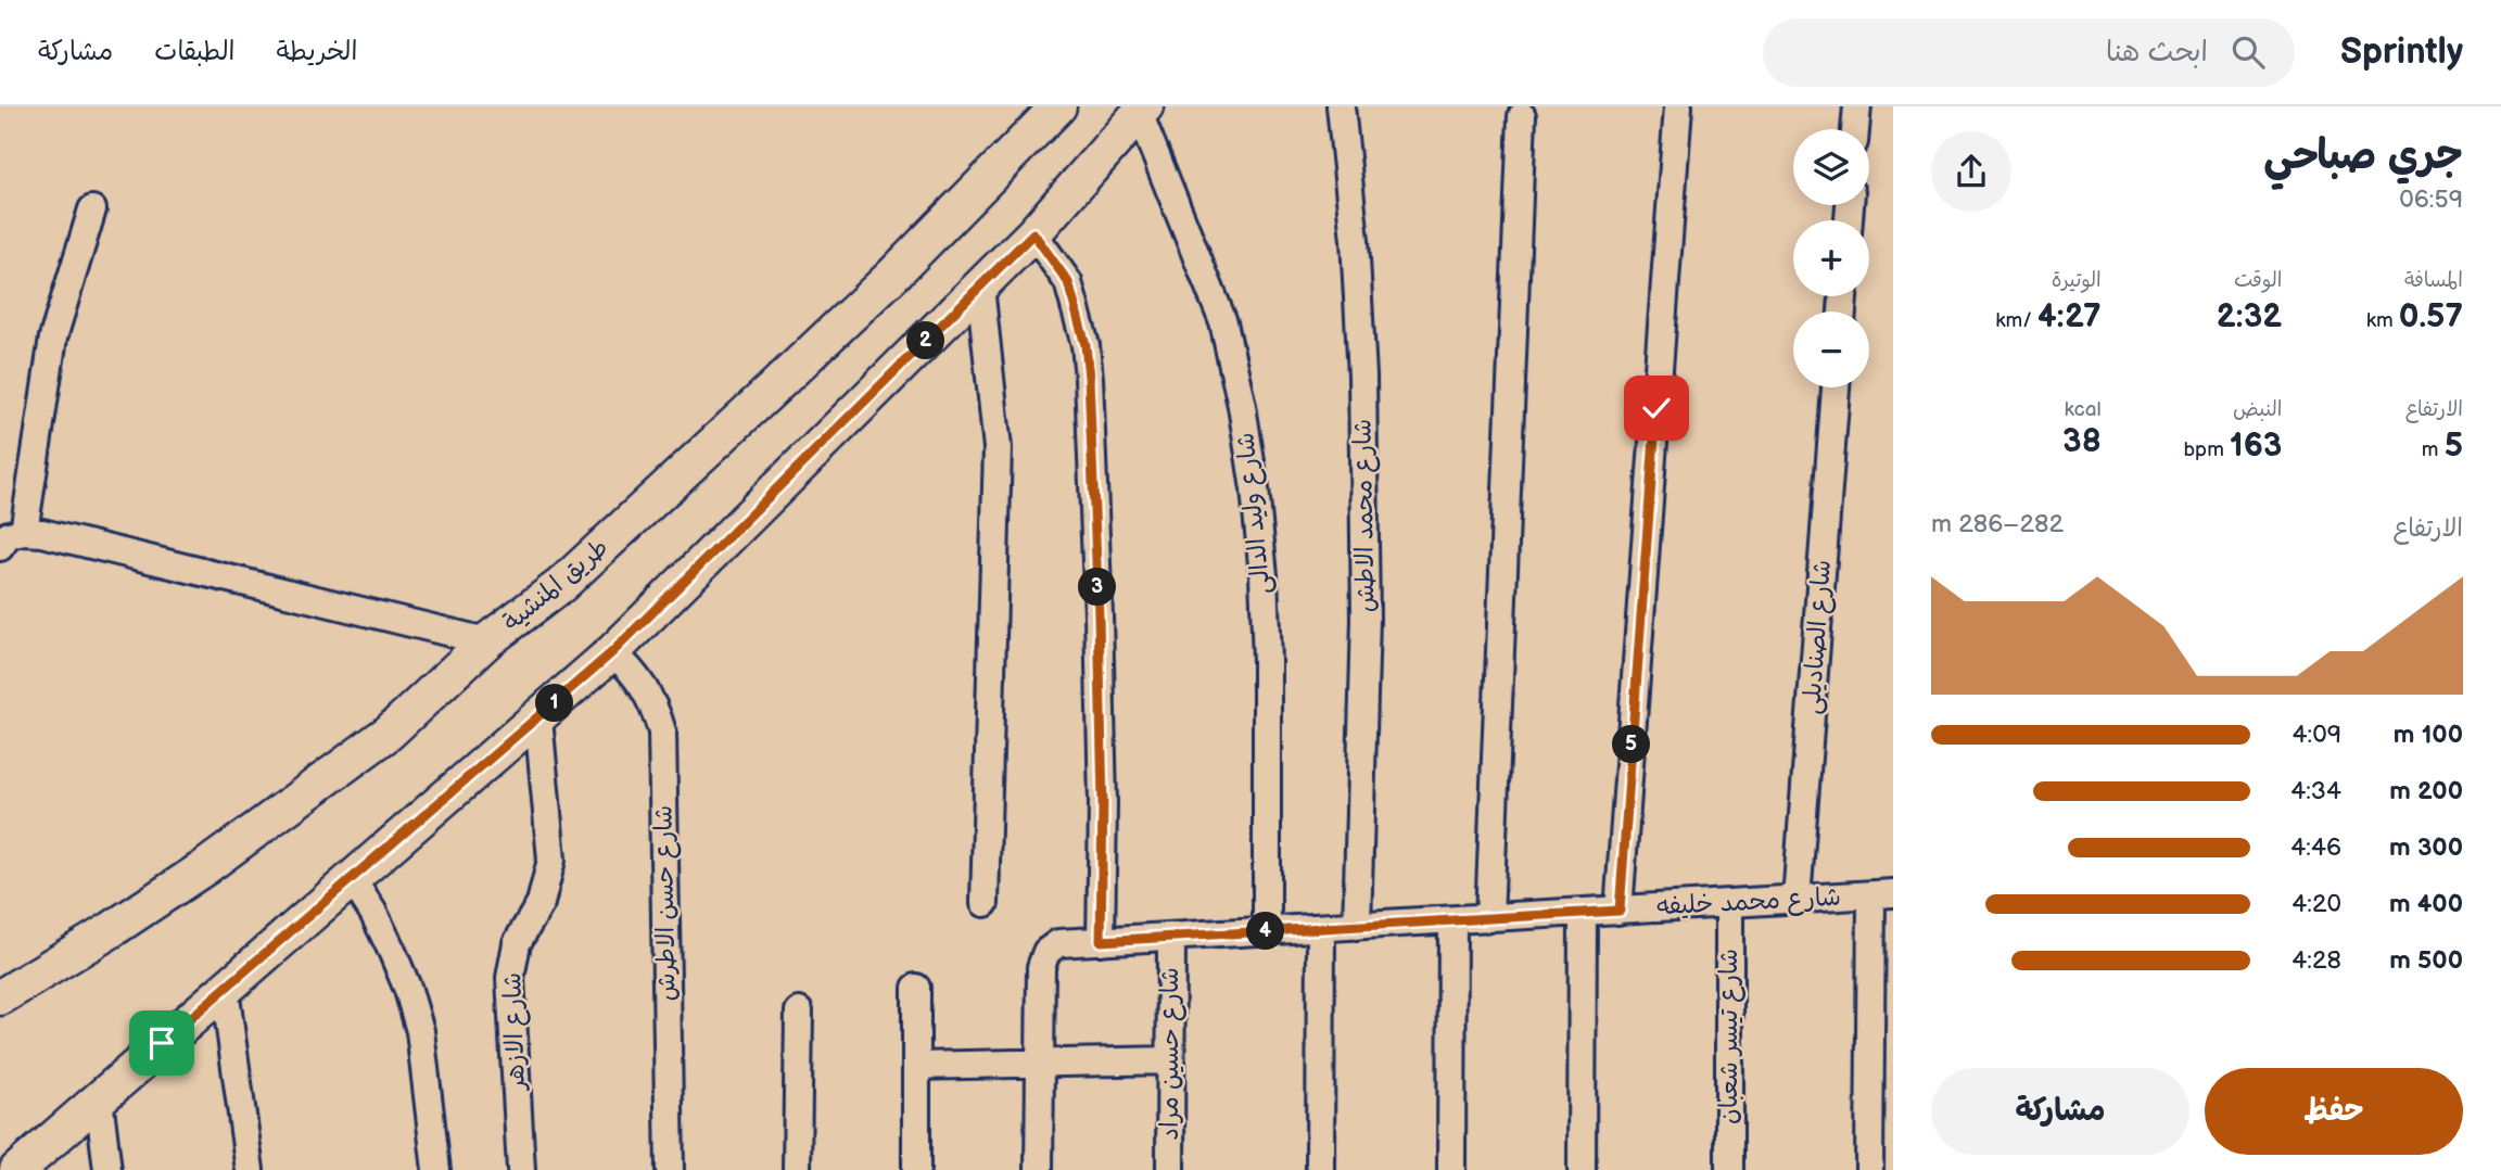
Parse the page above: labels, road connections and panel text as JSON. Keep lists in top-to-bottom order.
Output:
{
  "streets": {
    "street": [
      "شارع وليد الدالى",
      "شارع محمد الاطش",
      "طريق المنشية",
      "شارع الصناديلى",
      "شارع محمد خليفه",
      "شارع حسن الاطرش",
      "شارع الازهر",
      "شارع تيسر شعبان",
      "شارع حسين مراد"
    ]
  },
  "crossings": [
    ["شارع وليد الدالى", "شارع محمد خليفه"],
    ["شارع محمد الاطش", "شارع محمد خليفه"],
    ["شارع الصناديلى", "شارع محمد خليفه"],
    ["شارع محمد خليفه", "شارع تيسر شعبان"],
    ["شارع محمد خليفه", "شارع حسين مراد"]
  ],
  "page": {
    "header": "Sprintly",
    "search": "ابحث هنا",
    "nav": ["الخريطة", "الطبقات", "مشاركة"],
    "heading": ["جري صباحي", "06:59"],
    "map_buttons": ["+", "−"],
    "stats": [
      ["المسافة", "0.57 km"],
      ["الوقت", "2:32"],
      ["الوتيرة", "4:27 /km"],
      ["الارتفاع", "5 m"],
      ["النبض", "163 bpm"],
      ["kcal", "38"]
    ],
    "pins": [
      "2",
      "3",
      "1",
      "5",
      "4"
    ],
    "chart": ["الارتفاع", "282–286 m"],
    "list": [
      {
        "name": "100 m",
        "note": "4:09"
      },
      {
        "name": "200 m",
        "note": "4:34"
      },
      {
        "name": "300 m",
        "note": "4:46"
      },
      {
        "name": "400 m",
        "note": "4:20"
      },
      {
        "name": "500 m",
        "note": "4:28"
      }
    ],
    "buttons": ["حفظ", "مشاركة"]
  }
}
